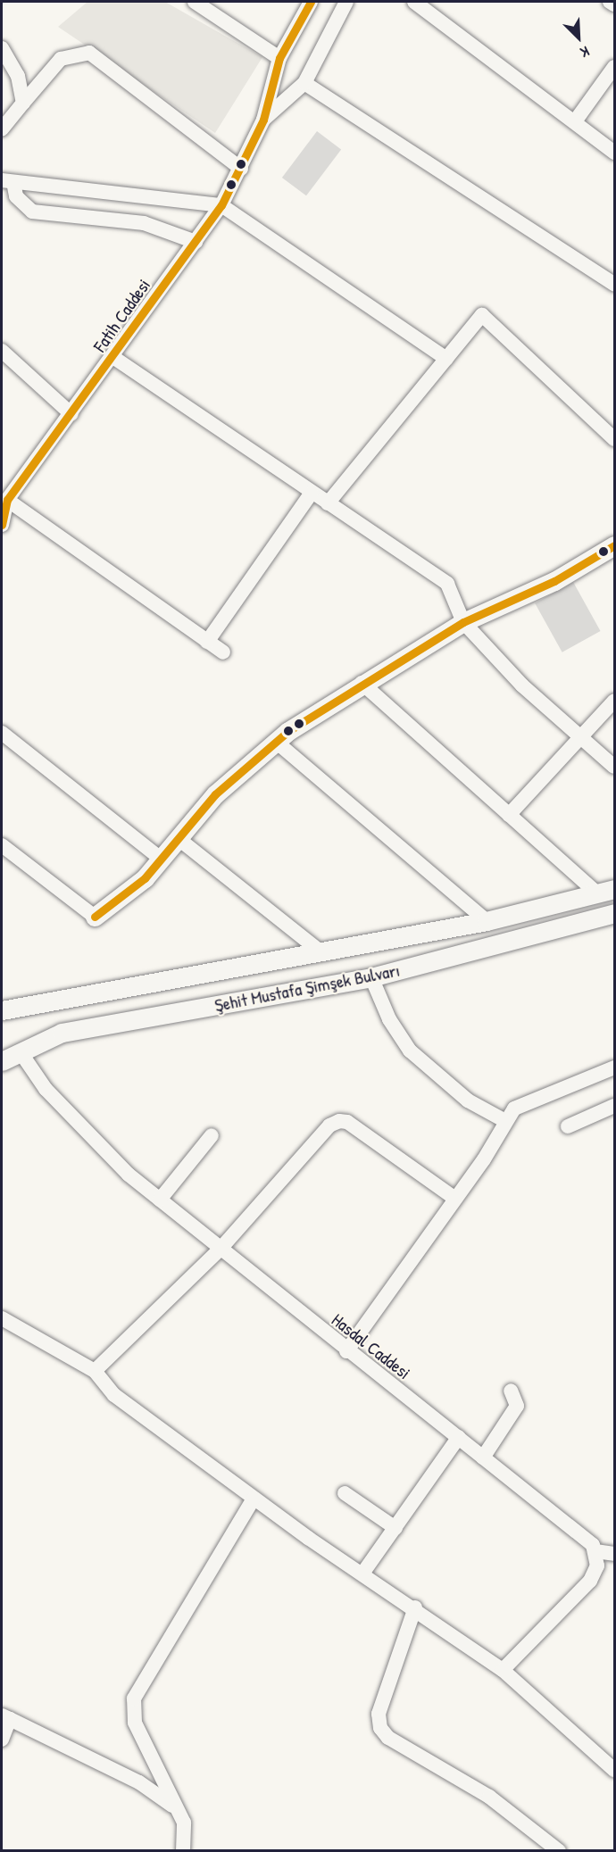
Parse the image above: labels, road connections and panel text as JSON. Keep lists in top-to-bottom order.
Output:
{
  "streets": {
    "main road": ["Şehit Mustafa Şimşek Bulvarı"],
    "street": ["Fatih Caddesi", "Hasdal Caddesi"]
  },
  "crossings": [
    ["Şehit Mustafa Şimşek Bulvarı", "Hasdal Caddesi"]
  ],
  "north": "bottom right"
}
